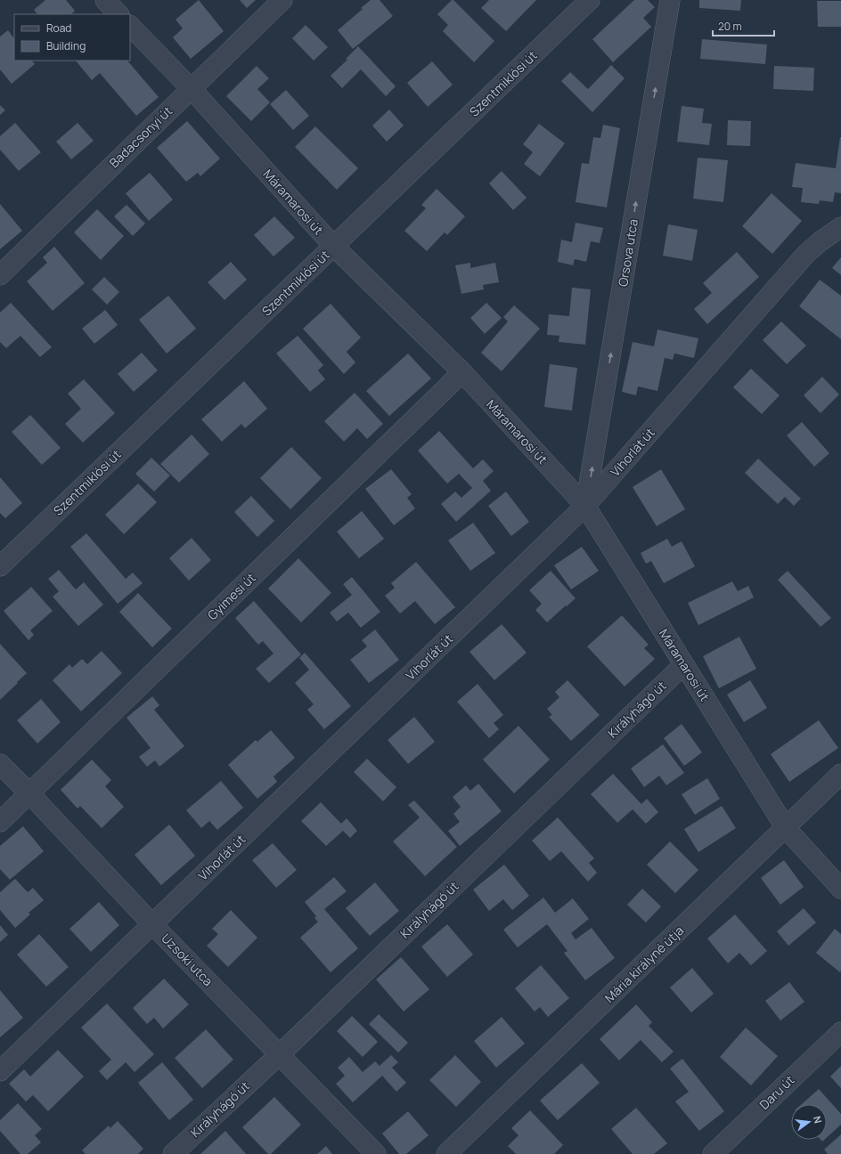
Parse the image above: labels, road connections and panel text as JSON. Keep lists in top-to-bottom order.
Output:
{
  "streets": {
    "street": [
      "Szentmiklósi út",
      "Badacsonyi út",
      "Máramarosi út",
      "Orsova utca",
      "Vihorlát út",
      "Gyimesi út",
      "Királyhágó út",
      "Uzsoki utca",
      "Mária királyné útja",
      "Daru út"
    ]
  },
  "crossings": [
    ["Szentmiklósi út", "Máramarosi út"],
    ["Badacsonyi út", "Máramarosi út"],
    ["Máramarosi út", "Orsova utca"],
    ["Máramarosi út", "Vihorlát út"],
    ["Máramarosi út", "Gyimesi út"],
    ["Máramarosi út", "Királyhágó út"],
    ["Máramarosi út", "Mária királyné útja"],
    ["Orsova utca", "Vihorlát út"],
    ["Vihorlát út", "Uzsoki utca"],
    ["Gyimesi út", "Uzsoki utca"],
    ["Királyhágó út", "Uzsoki utca"]
  ],
  "one_way": ["Orsova utca"],
  "legend": ["Road", "Building"],
  "scale_bar": "20 m",
  "north": "right"
}
